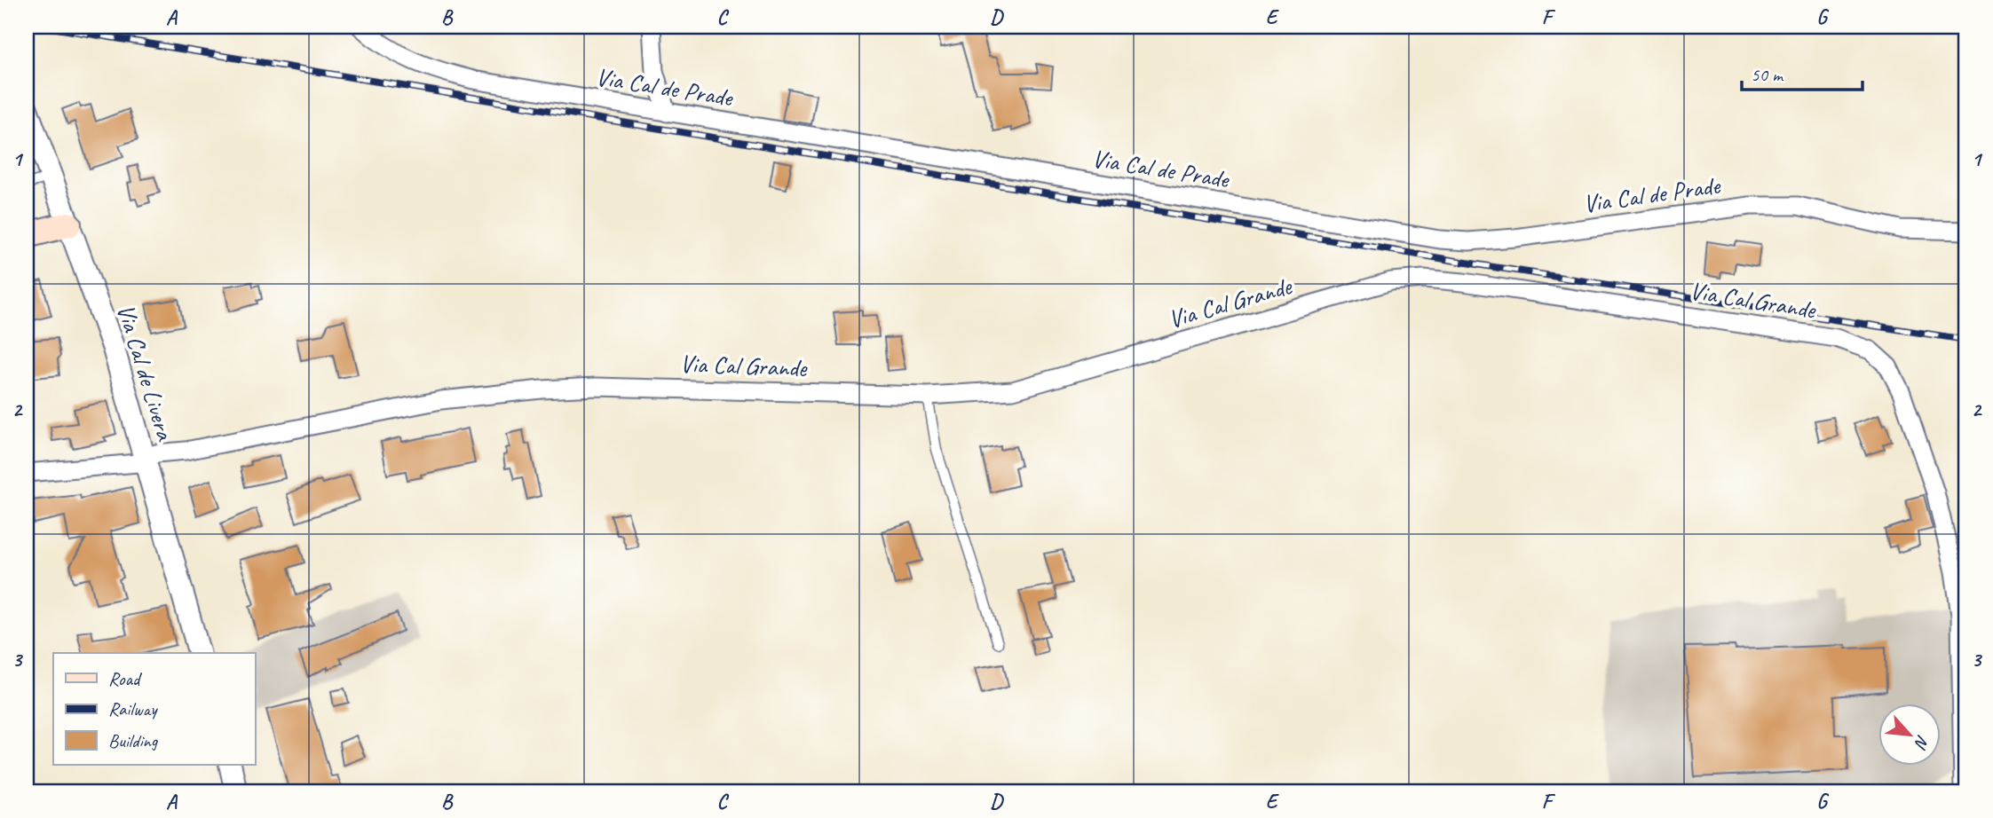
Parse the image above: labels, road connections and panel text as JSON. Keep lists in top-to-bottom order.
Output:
{
  "streets": {
    "street": ["Via Cal de Prade", "Via Cal Grande", "Via Cal de Livera"]
  },
  "crossings": [
    ["Via Cal Grande", "Via Cal de Livera"]
  ],
  "legend": ["Road", "Railway", "Building"],
  "scale_bar": "50 m",
  "north": "bottom right",
  "grid": {
    "columns": [
      "A",
      "B",
      "C",
      "D",
      "E",
      "F",
      "G"
    ],
    "rows": ["1", "2", "3"]
  }
}
